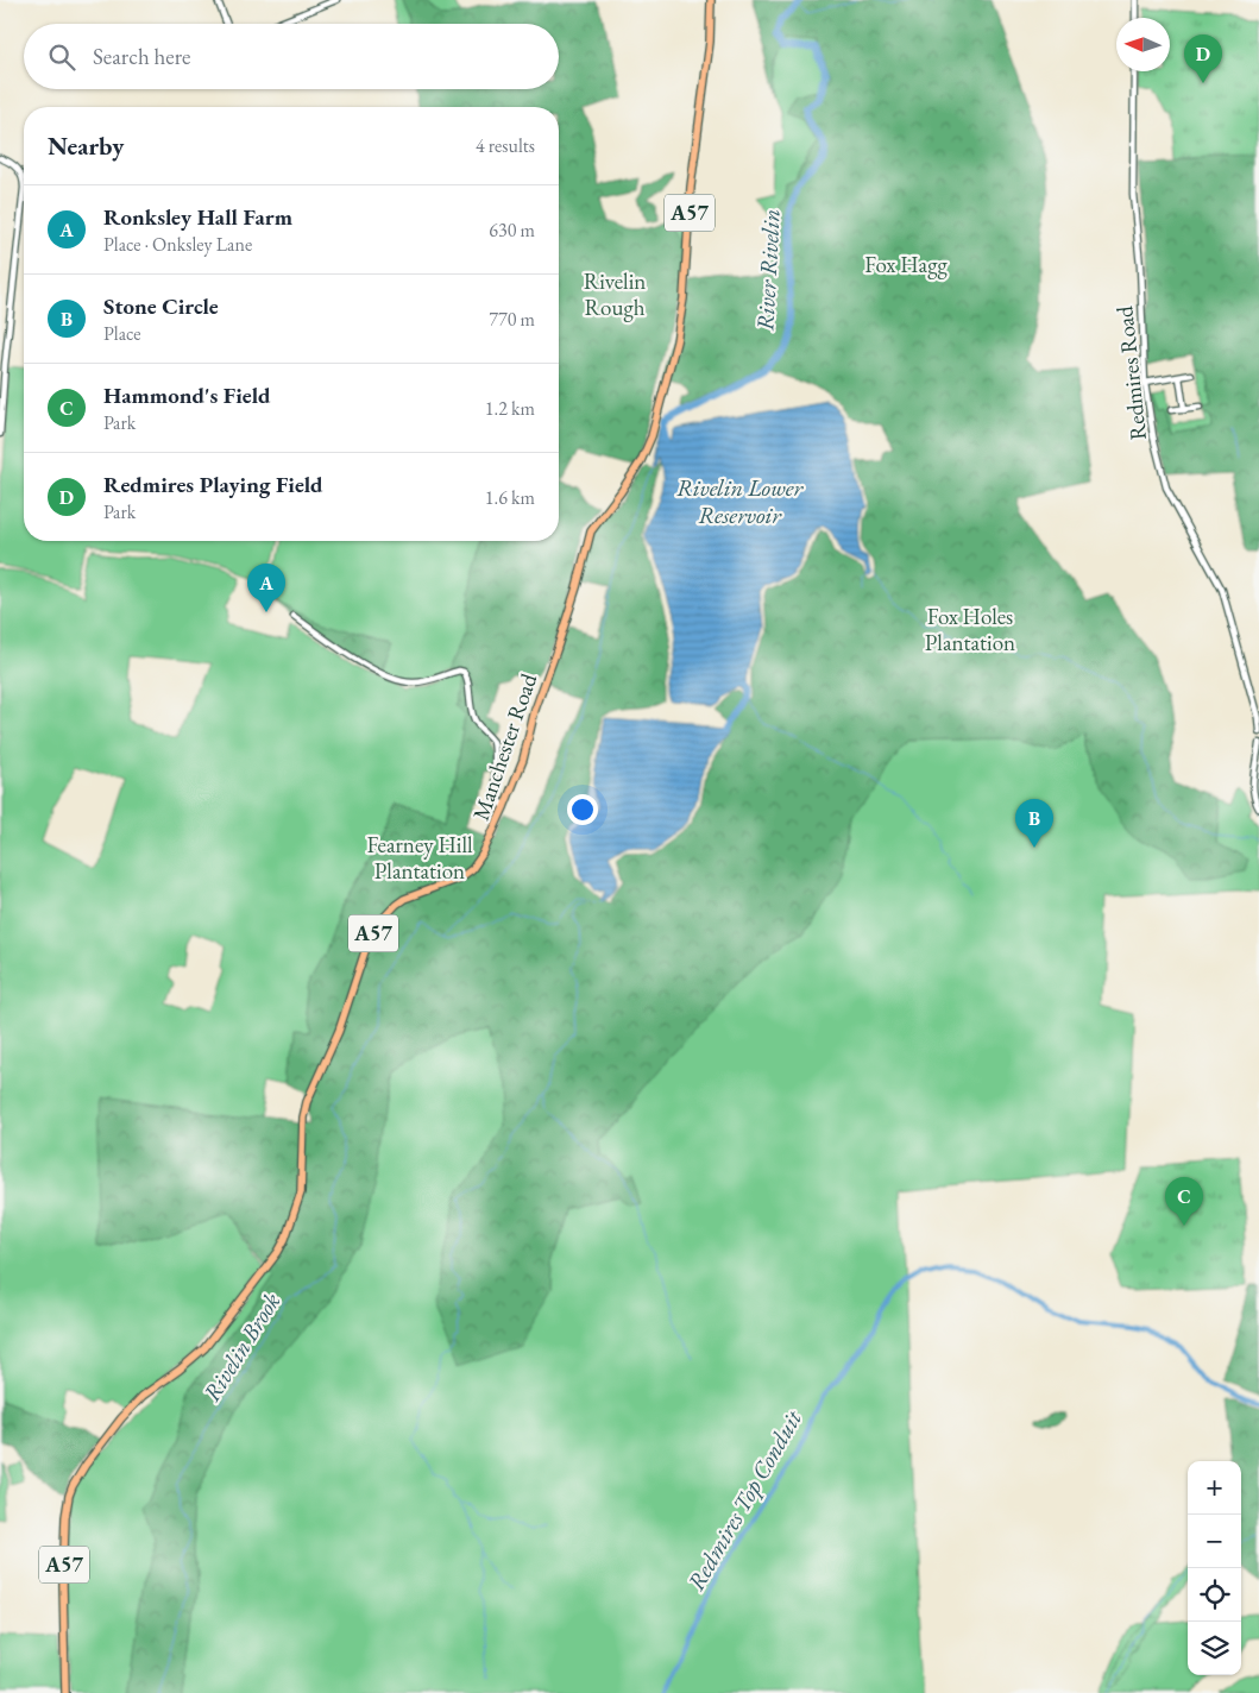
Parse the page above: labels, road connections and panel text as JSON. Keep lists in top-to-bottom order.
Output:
{
  "streets": {
    "main road": ["A57", "Manchester Road"],
    "street": ["Redmires Road"]
  },
  "water": [
    "River Rivelin",
    "Rivelin Lower Reservoir",
    "Rivelin Brook",
    "Redmires Top Conduit"
  ],
  "parks": [
    "Fox Hagg",
    "Rivelin Rough",
    "Fox Holes Plantation",
    "Fearney Hill Plantation"
  ],
  "north": "left",
  "page": {
    "search": "Search here",
    "pins": [
      "D",
      "A",
      "B",
      "C"
    ],
    "heading": ["Nearby", "4 results"],
    "list": [
      {
        "mark": "A",
        "name": "Ronksley Hall Farm",
        "note": "Place · Onksley Lane",
        "value": "630 m"
      },
      {
        "mark": "B",
        "name": "Stone Circle",
        "note": "Place",
        "value": "770 m"
      },
      {
        "mark": "C",
        "name": "Hammond's Field",
        "note": "Park",
        "value": "1.2 km"
      },
      {
        "mark": "D",
        "name": "Redmires Playing Field",
        "note": "Park",
        "value": "1.6 km"
      }
    ],
    "map_buttons": ["+", "−"]
  }
}
